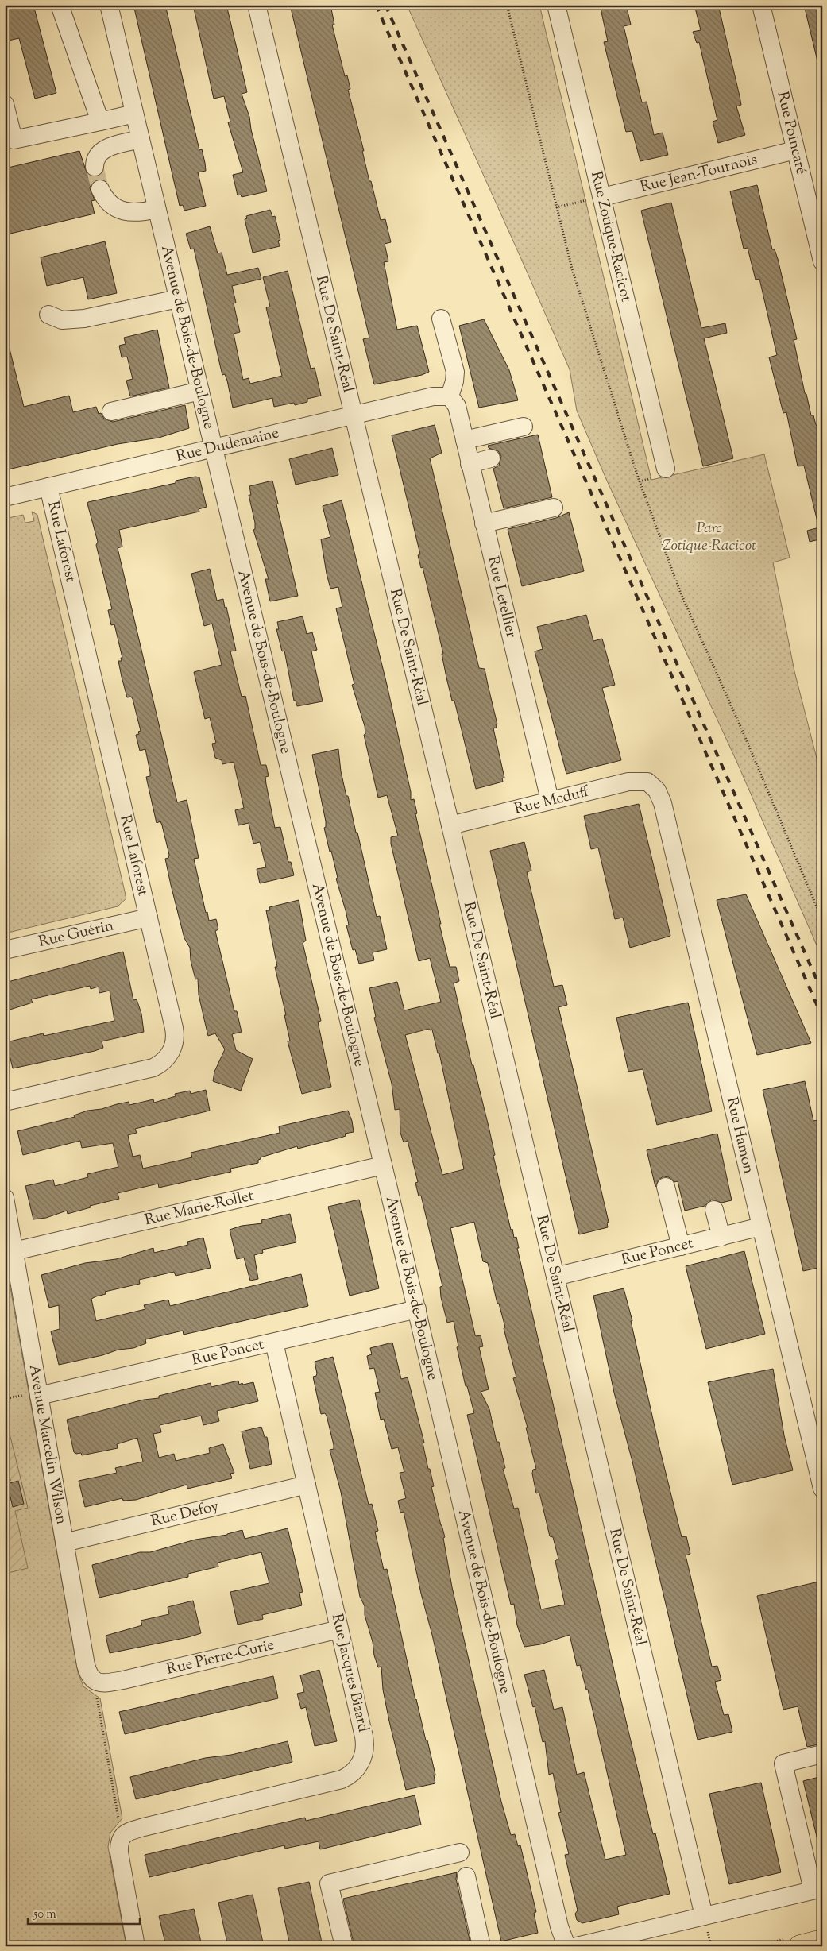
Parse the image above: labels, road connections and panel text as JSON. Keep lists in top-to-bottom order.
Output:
{
  "streets": {
    "street": [
      "Rue Poincaré",
      "Rue Jean-Tournois",
      "Rue Zotique-Racicot",
      "Rue De Saint-Réal",
      "Avenue de Bois-de-Boulogne",
      "Rue Dudemaine",
      "Rue Laforest",
      "Rue Letellier",
      "Rue Mcduff",
      "Rue Guérin",
      "Rue Hamon",
      "Rue Marie-Rollet",
      "Rue Poncet",
      "Avenue Marcelin Wilson",
      "Rue Defoy",
      "Rue Pierre-Curie",
      "Rue Jacques Bizard"
    ]
  },
  "crossings": [
    ["Rue Poincaré", "Rue Jean-Tournois"],
    ["Rue Jean-Tournois", "Rue Zotique-Racicot"],
    ["Rue De Saint-Réal", "Rue Dudemaine"],
    ["Rue De Saint-Réal", "Rue Mcduff"],
    ["Rue De Saint-Réal", "Rue Poncet"],
    ["Avenue de Bois-de-Boulogne", "Rue Dudemaine"],
    ["Avenue de Bois-de-Boulogne", "Rue Marie-Rollet"],
    ["Avenue de Bois-de-Boulogne", "Rue Poncet"],
    ["Rue Dudemaine", "Rue Laforest"],
    ["Rue Dudemaine", "Rue Letellier"],
    ["Rue Laforest", "Rue Guérin"],
    ["Rue Letellier", "Rue Mcduff"],
    ["Rue Mcduff", "Rue Hamon"],
    ["Rue Hamon", "Rue Poncet"],
    ["Rue Marie-Rollet", "Avenue Marcelin Wilson"],
    ["Rue Poncet", "Avenue Marcelin Wilson"],
    ["Rue Poncet", "Rue Jacques Bizard"],
    ["Avenue Marcelin Wilson", "Rue Defoy"],
    ["Avenue Marcelin Wilson", "Rue Pierre-Curie"],
    ["Rue Defoy", "Rue Jacques Bizard"],
    ["Rue Pierre-Curie", "Rue Jacques Bizard"]
  ],
  "parks": ["Parc Zotique-Racicot"],
  "scale_bar": "50 m"
}
